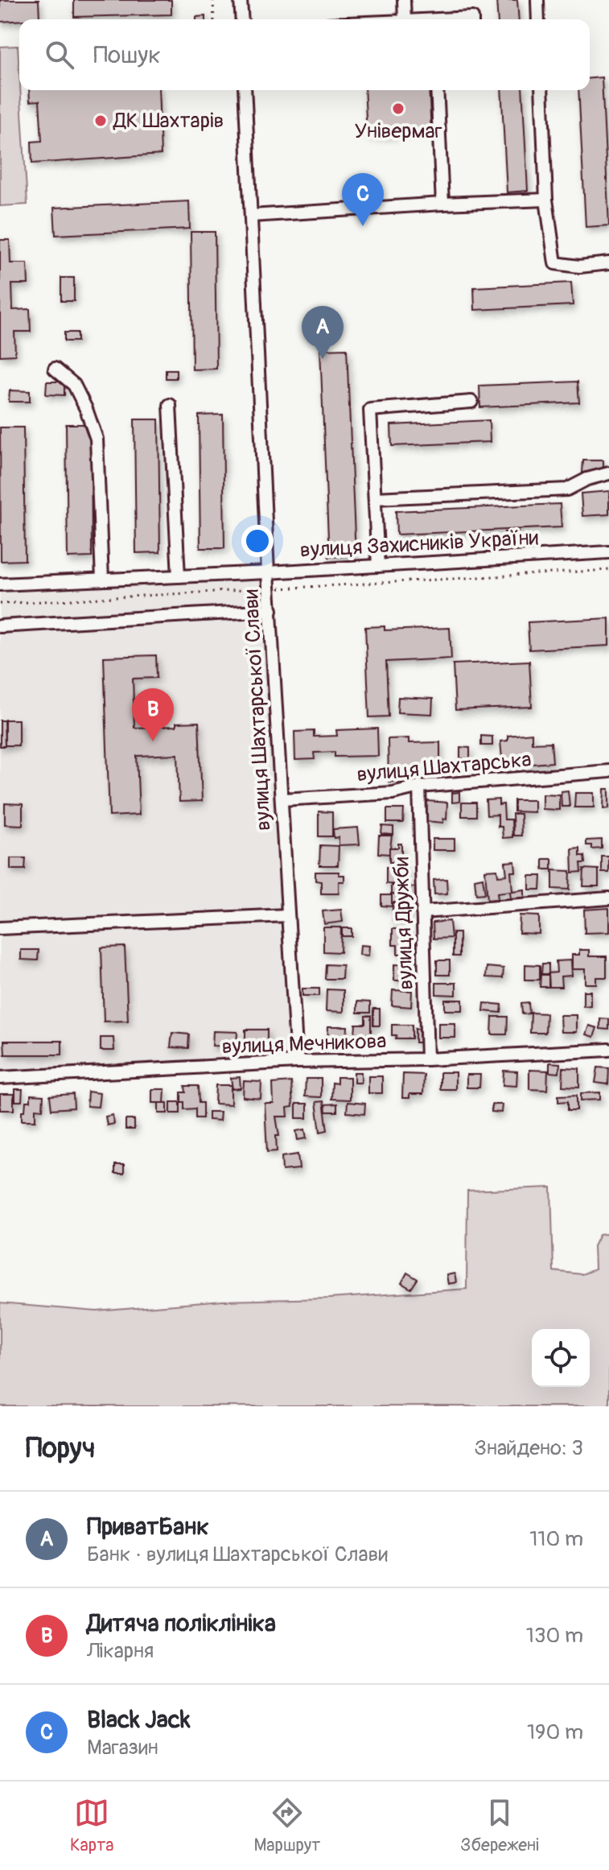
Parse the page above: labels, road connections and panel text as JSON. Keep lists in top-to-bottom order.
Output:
{
  "streets": {
    "street": [
      "вулиця Захисників України",
      "вулиця Шахтарської Слави",
      "вулиця Шахтарська",
      "вулиця Дружби",
      "вулиця Мечникова"
    ]
  },
  "crossings": [
    ["вулиця Захисників України", "вулиця Шахтарської Слави"],
    ["вулиця Шахтарської Слави", "вулиця Шахтарська"],
    ["вулиця Шахтарської Слави", "вулиця Мечникова"],
    ["вулиця Шахтарська", "вулиця Дружби"],
    ["вулиця Дружби", "вулиця Мечникова"]
  ],
  "places": ["Універмаг", "ДК Шахтарів"],
  "page": {
    "search": "Пошук",
    "pins": ["C", "A", "B"],
    "heading": ["Поруч", "Знайдено: 3"],
    "list": [
      {
        "mark": "A",
        "name": "ПриватБанк",
        "note": "Банк · вулиця Шахтарської Слави",
        "value": "110 m"
      },
      {
        "mark": "B",
        "name": "Дитяча поліклініка",
        "note": "Лікарня",
        "value": "130 m"
      },
      {
        "mark": "C",
        "name": "Black Jack",
        "note": "Магазин",
        "value": "190 m"
      }
    ],
    "nav": ["Карта", "Маршрут", "Збережені"]
  }
}
